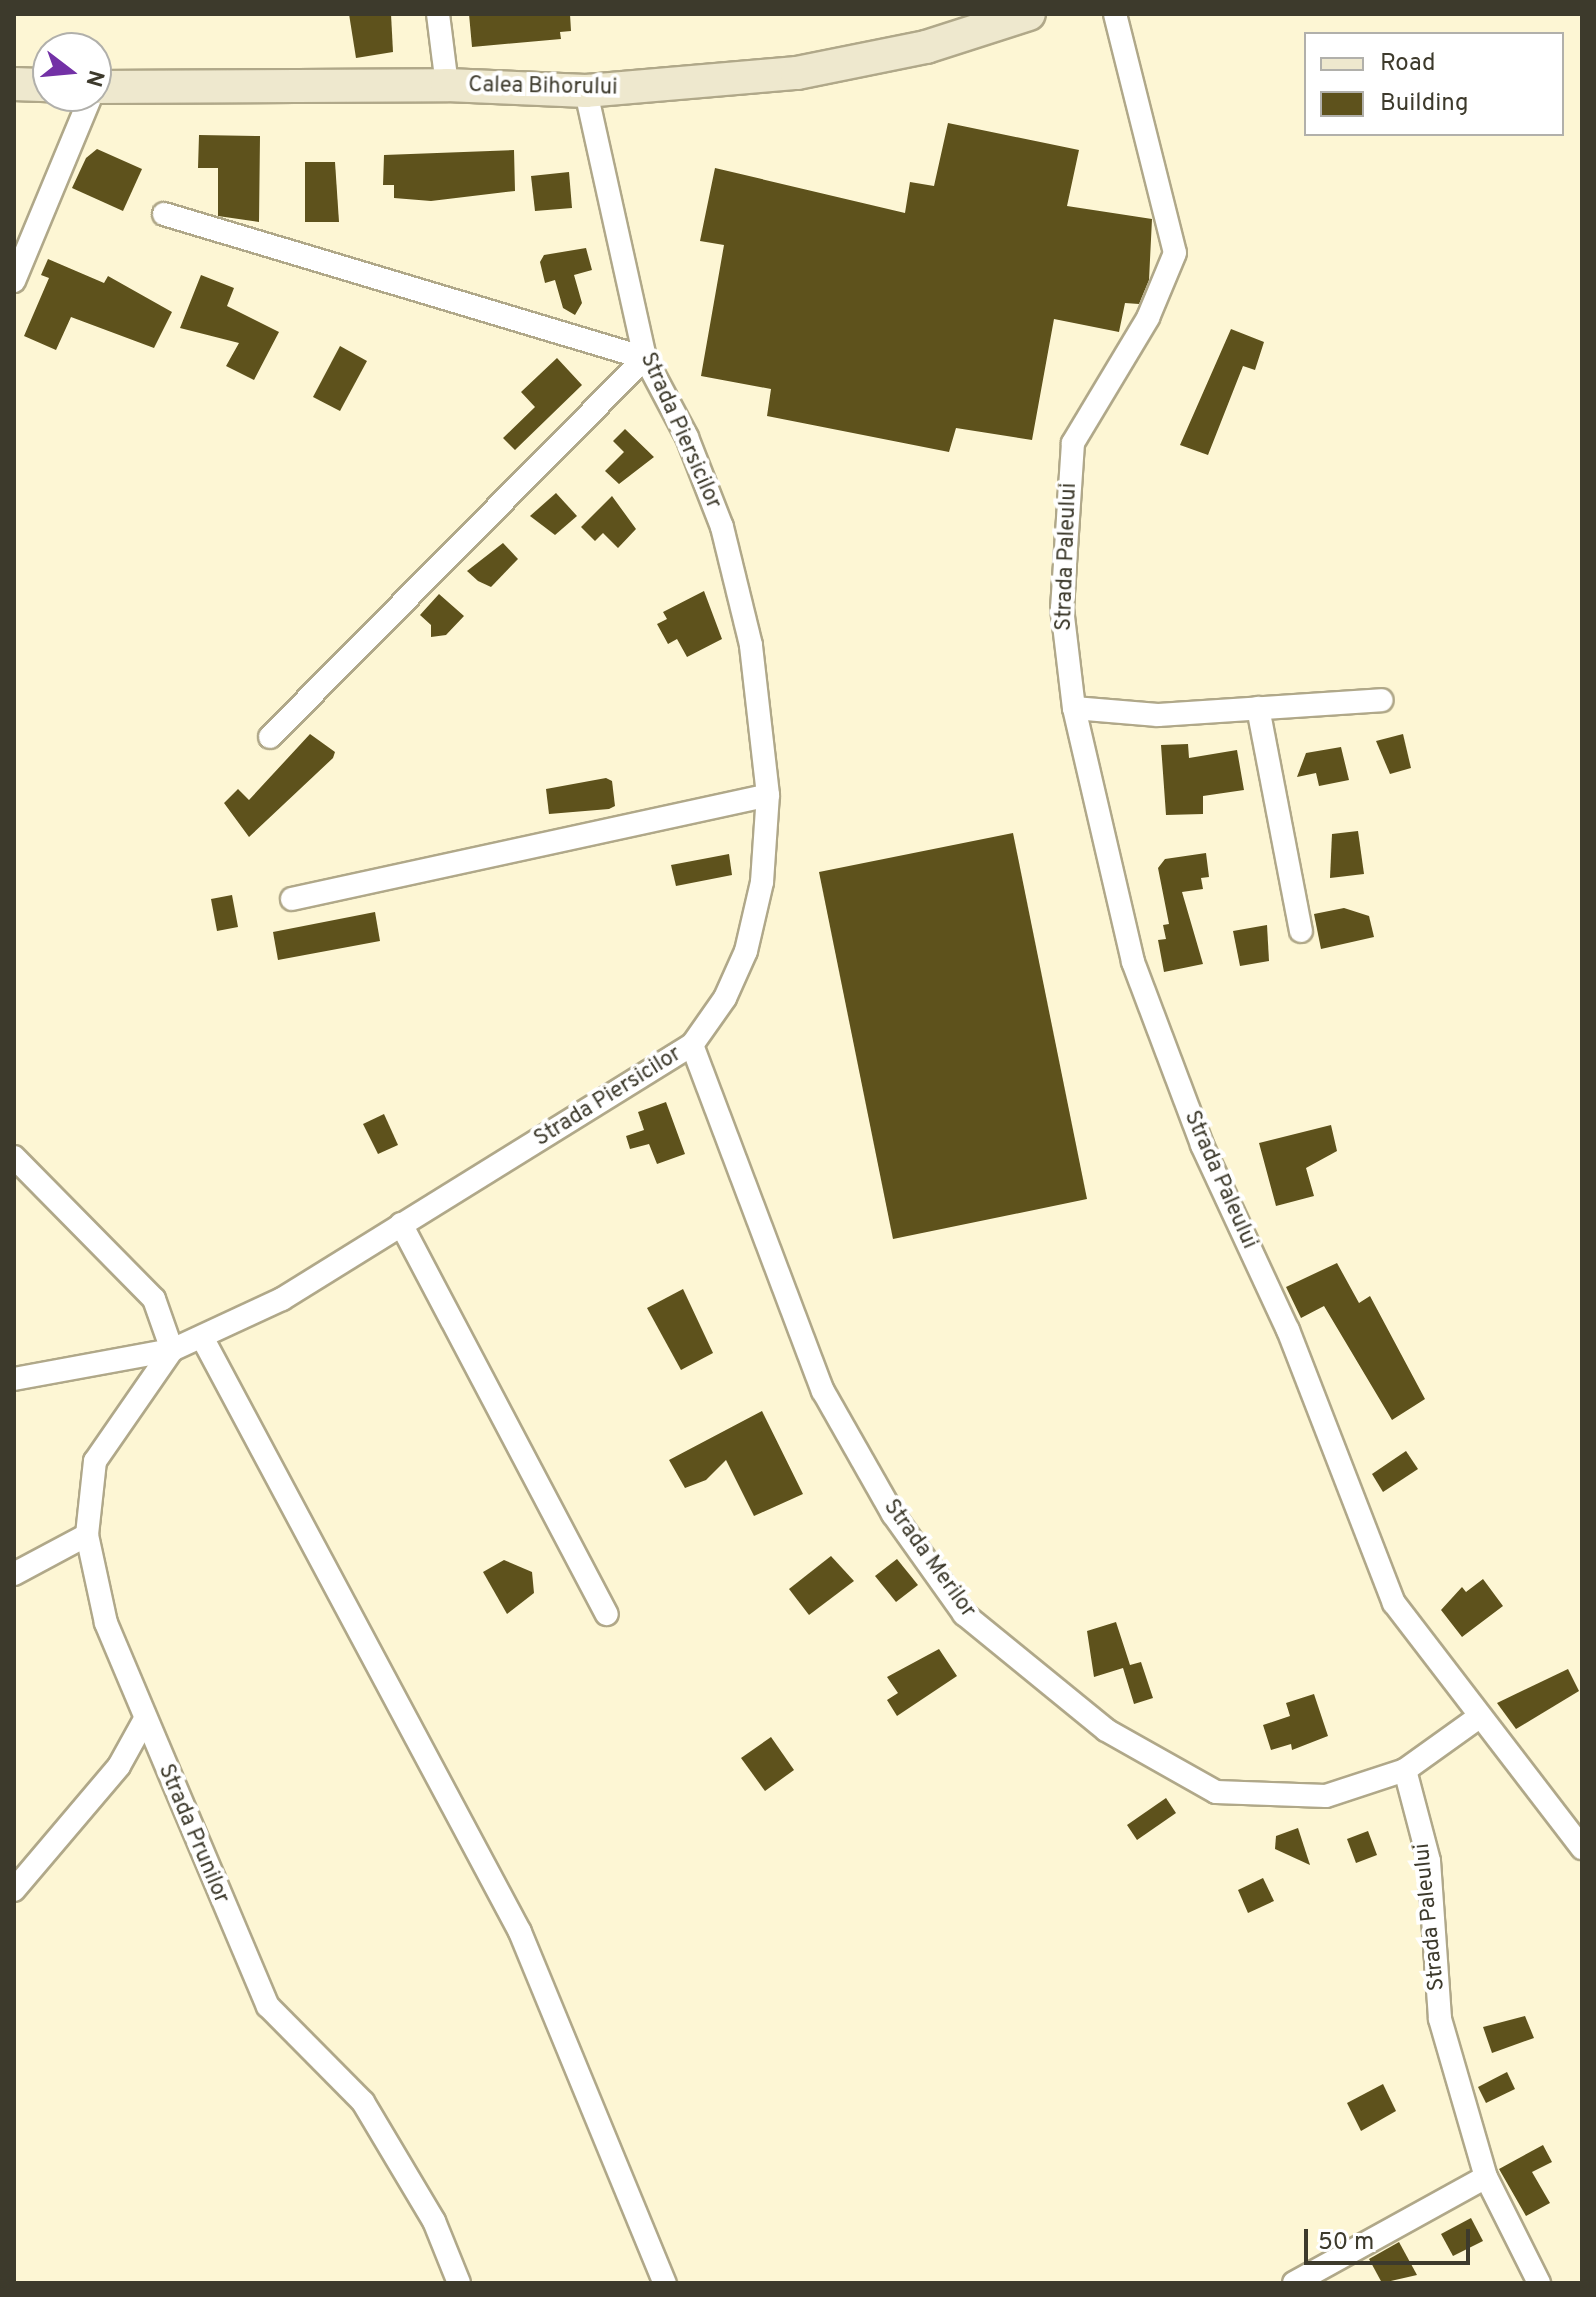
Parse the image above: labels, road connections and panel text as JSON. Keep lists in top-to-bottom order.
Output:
{
  "streets": {
    "main road": ["Calea Bihorului"],
    "street": [
      "Strada Piersicilor",
      "Strada Paleului",
      "Strada Merilor",
      "Strada Prunilor"
    ]
  },
  "crossings": [
    ["Calea Bihorului", "Strada Piersicilor"],
    ["Strada Piersicilor", "Strada Merilor"],
    ["Strada Piersicilor", "Strada Prunilor"],
    ["Strada Paleului", "Strada Merilor"]
  ],
  "legend": ["Road", "Building"],
  "scale_bar": "50 m",
  "north": "right"
}
